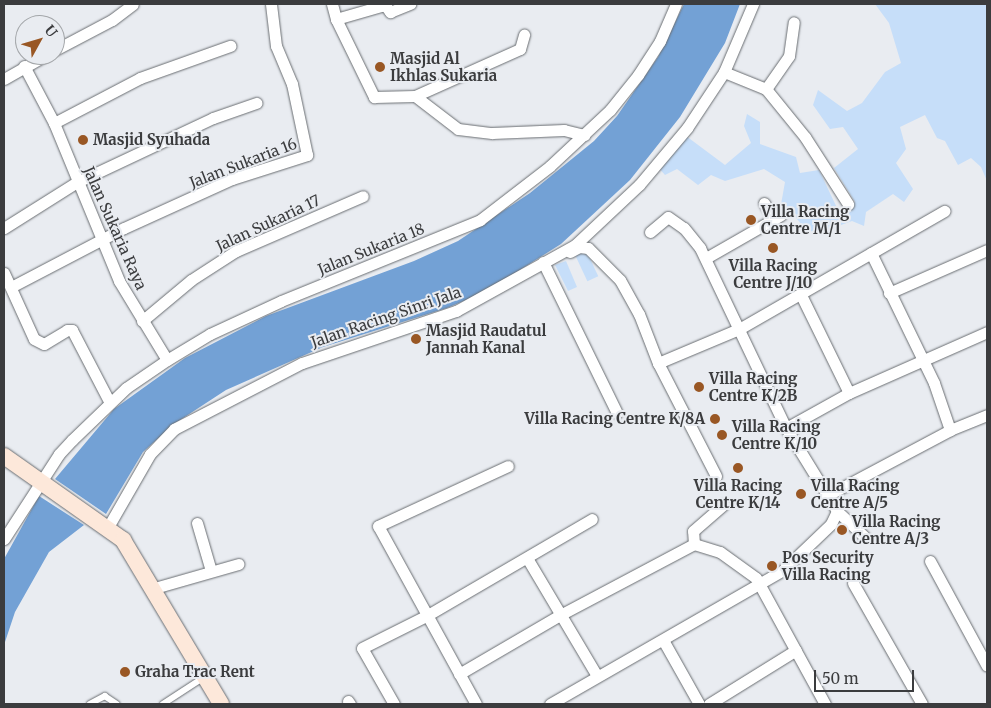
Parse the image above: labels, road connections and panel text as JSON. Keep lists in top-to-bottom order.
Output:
{
  "streets": {
    "street": [
      "Jalan Sukaria 16",
      "Jalan Sukaria 17",
      "Jalan Sukaria Raya",
      "Jalan Sukaria 18",
      "Jalan Racing Sinri Jala"
    ]
  },
  "crossings": [
    ["Jalan Sukaria 16", "Jalan Sukaria Raya"],
    ["Jalan Sukaria 17", "Jalan Sukaria Raya"],
    ["Jalan Sukaria Raya", "Jalan Sukaria 18"]
  ],
  "places": [
    "Masjid Al Ikhlas Sukaria",
    "Masjid Syuhada",
    "Villa Racing Centre M/1",
    "Villa Racing Centre J/10",
    "Masjid Raudatul Jannah Kanal",
    "Villa Racing Centre K/2B",
    "Villa Racing Centre K/8A",
    "Villa Racing Centre K/10",
    "Villa Racing Centre K/14",
    "Villa Racing Centre A/5",
    "Villa Racing Centre A/3",
    "Pos Security Villa Racing",
    "Graha Trac Rent"
  ],
  "scale_bar": "50 m",
  "north": "top right"
}
